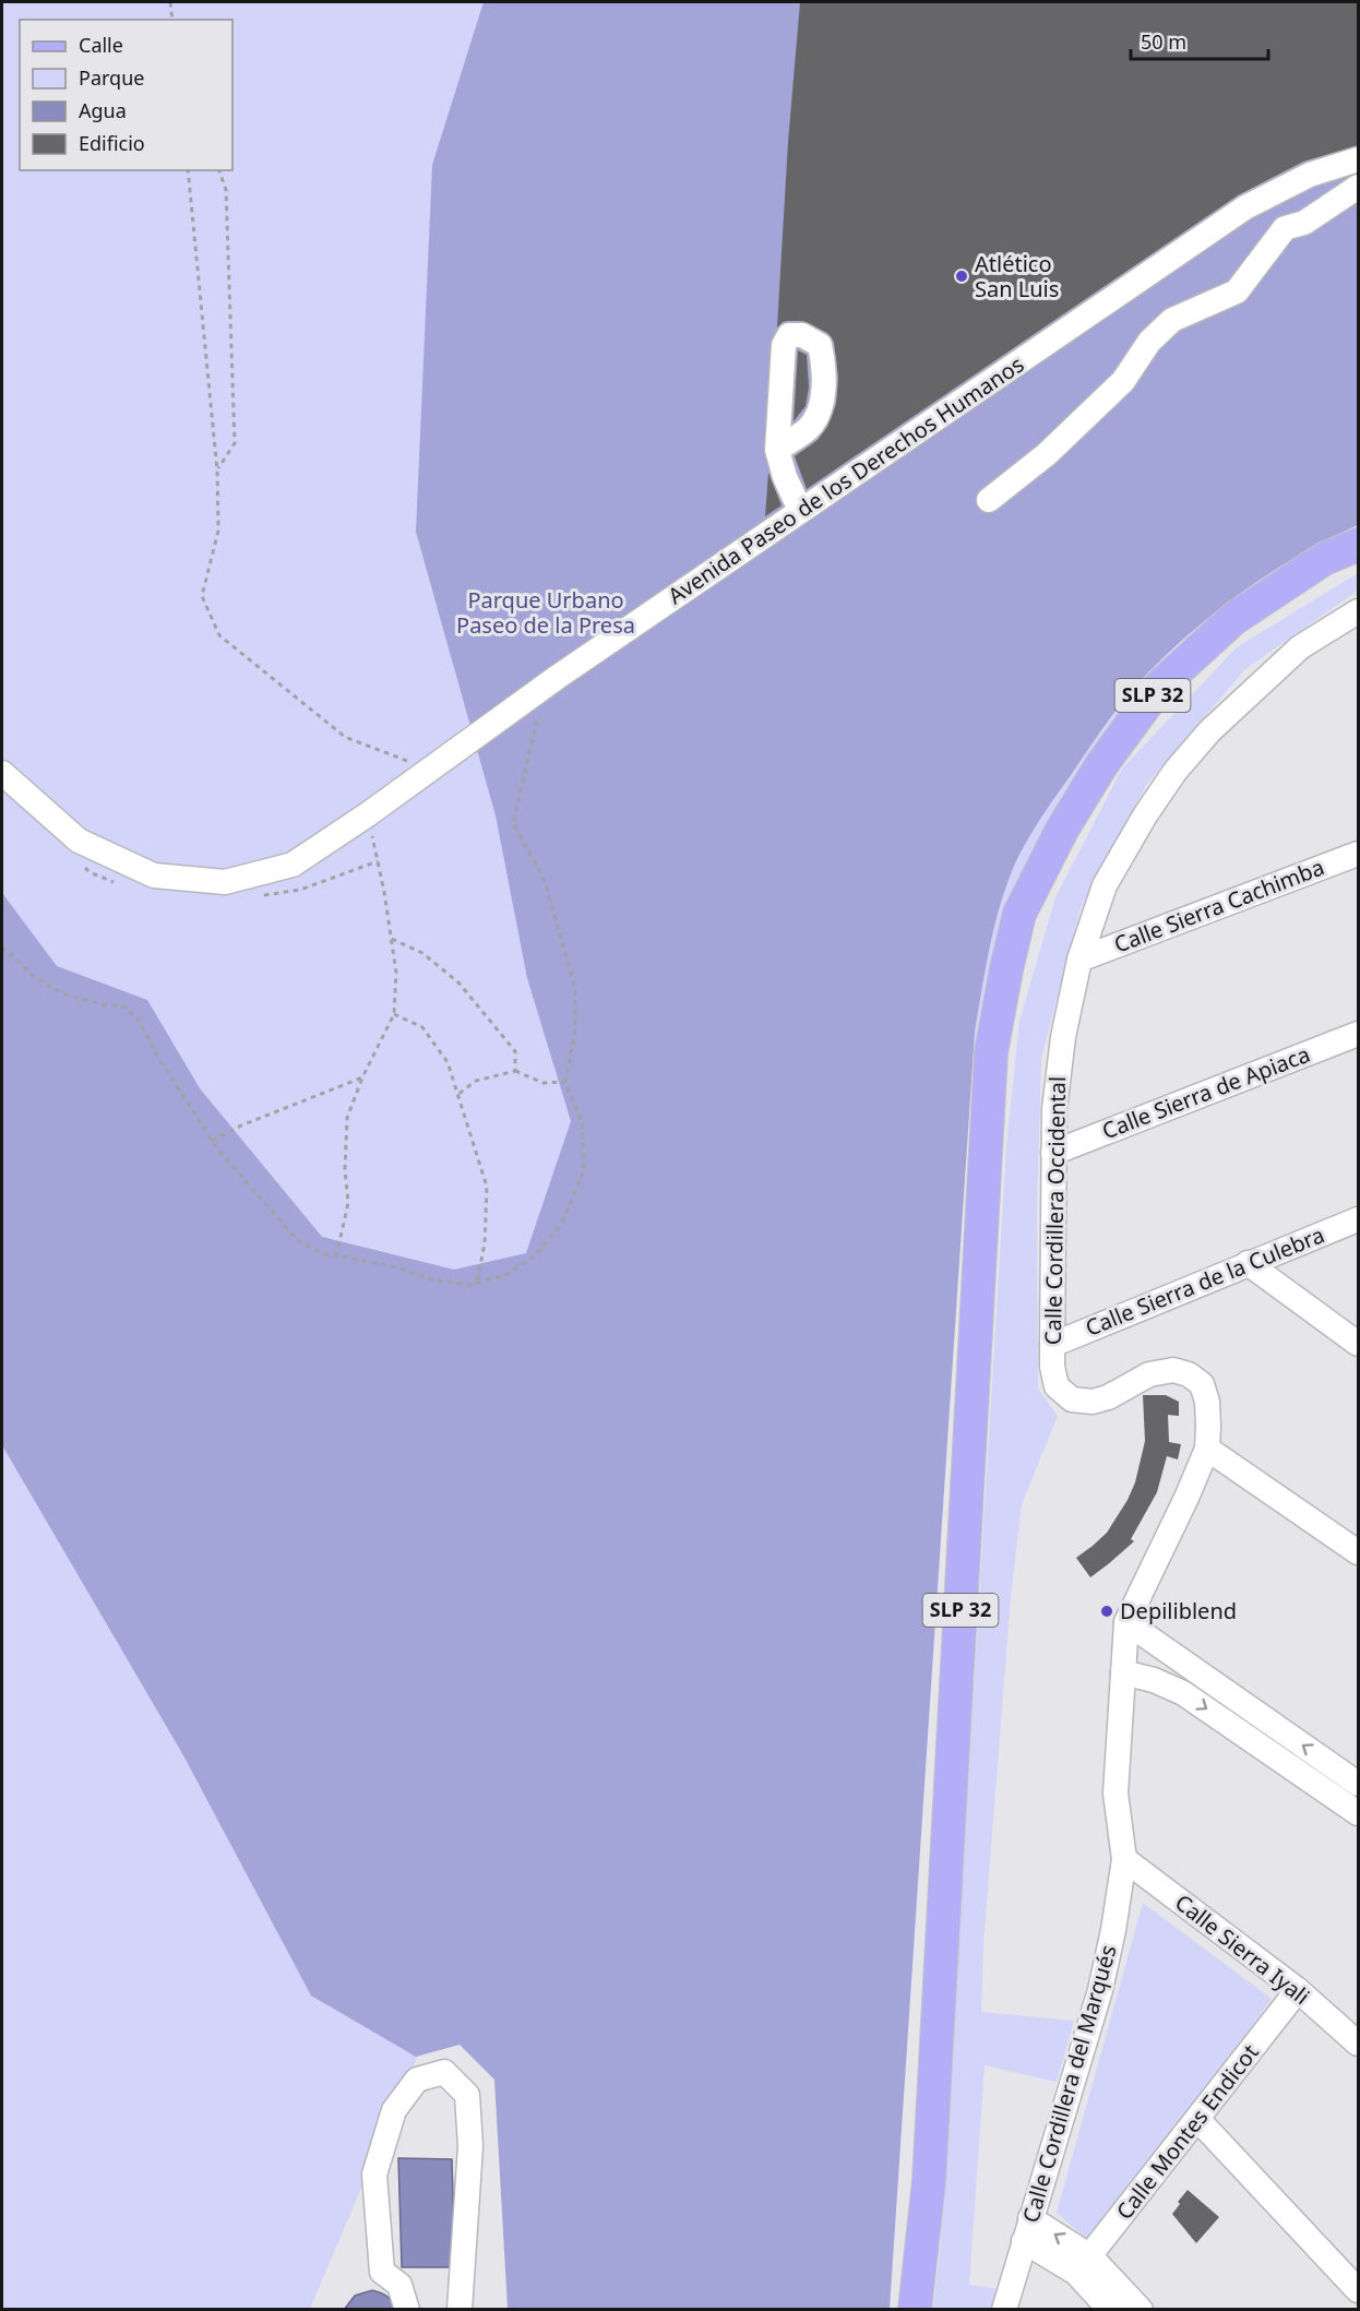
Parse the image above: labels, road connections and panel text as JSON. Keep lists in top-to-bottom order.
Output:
{
  "streets": {
    "main road": ["SLP 32"],
    "street": [
      "Avenida Paseo de los Derechos Humanos",
      "Calle Sierra Cachimba",
      "Calle Sierra de Apiaca",
      "Calle Cordillera Occidental",
      "Calle Sierra de la Culebra",
      "Calle Sierra Iyali",
      "Calle Cordillera del Marqués",
      "Calle Montes Endicot"
    ]
  },
  "crossings": [
    ["Calle Sierra Cachimba", "Calle Cordillera Occidental"],
    ["Calle Sierra de Apiaca", "Calle Cordillera Occidental"],
    ["Calle Cordillera Occidental", "Calle Sierra de la Culebra"],
    ["Calle Cordillera Occidental", "Calle Cordillera del Marqués"],
    ["Calle Sierra Iyali", "Calle Cordillera del Marqués"],
    ["Calle Sierra Iyali", "Calle Montes Endicot"]
  ],
  "parks": ["Parque Urbano Paseo de la Presa"],
  "places": ["Atlético San Luis", "Depiliblend"],
  "legend": [
    "Calle",
    "Parque",
    "Agua",
    "Edificio"
  ],
  "scale_bar": "50 m"
}
